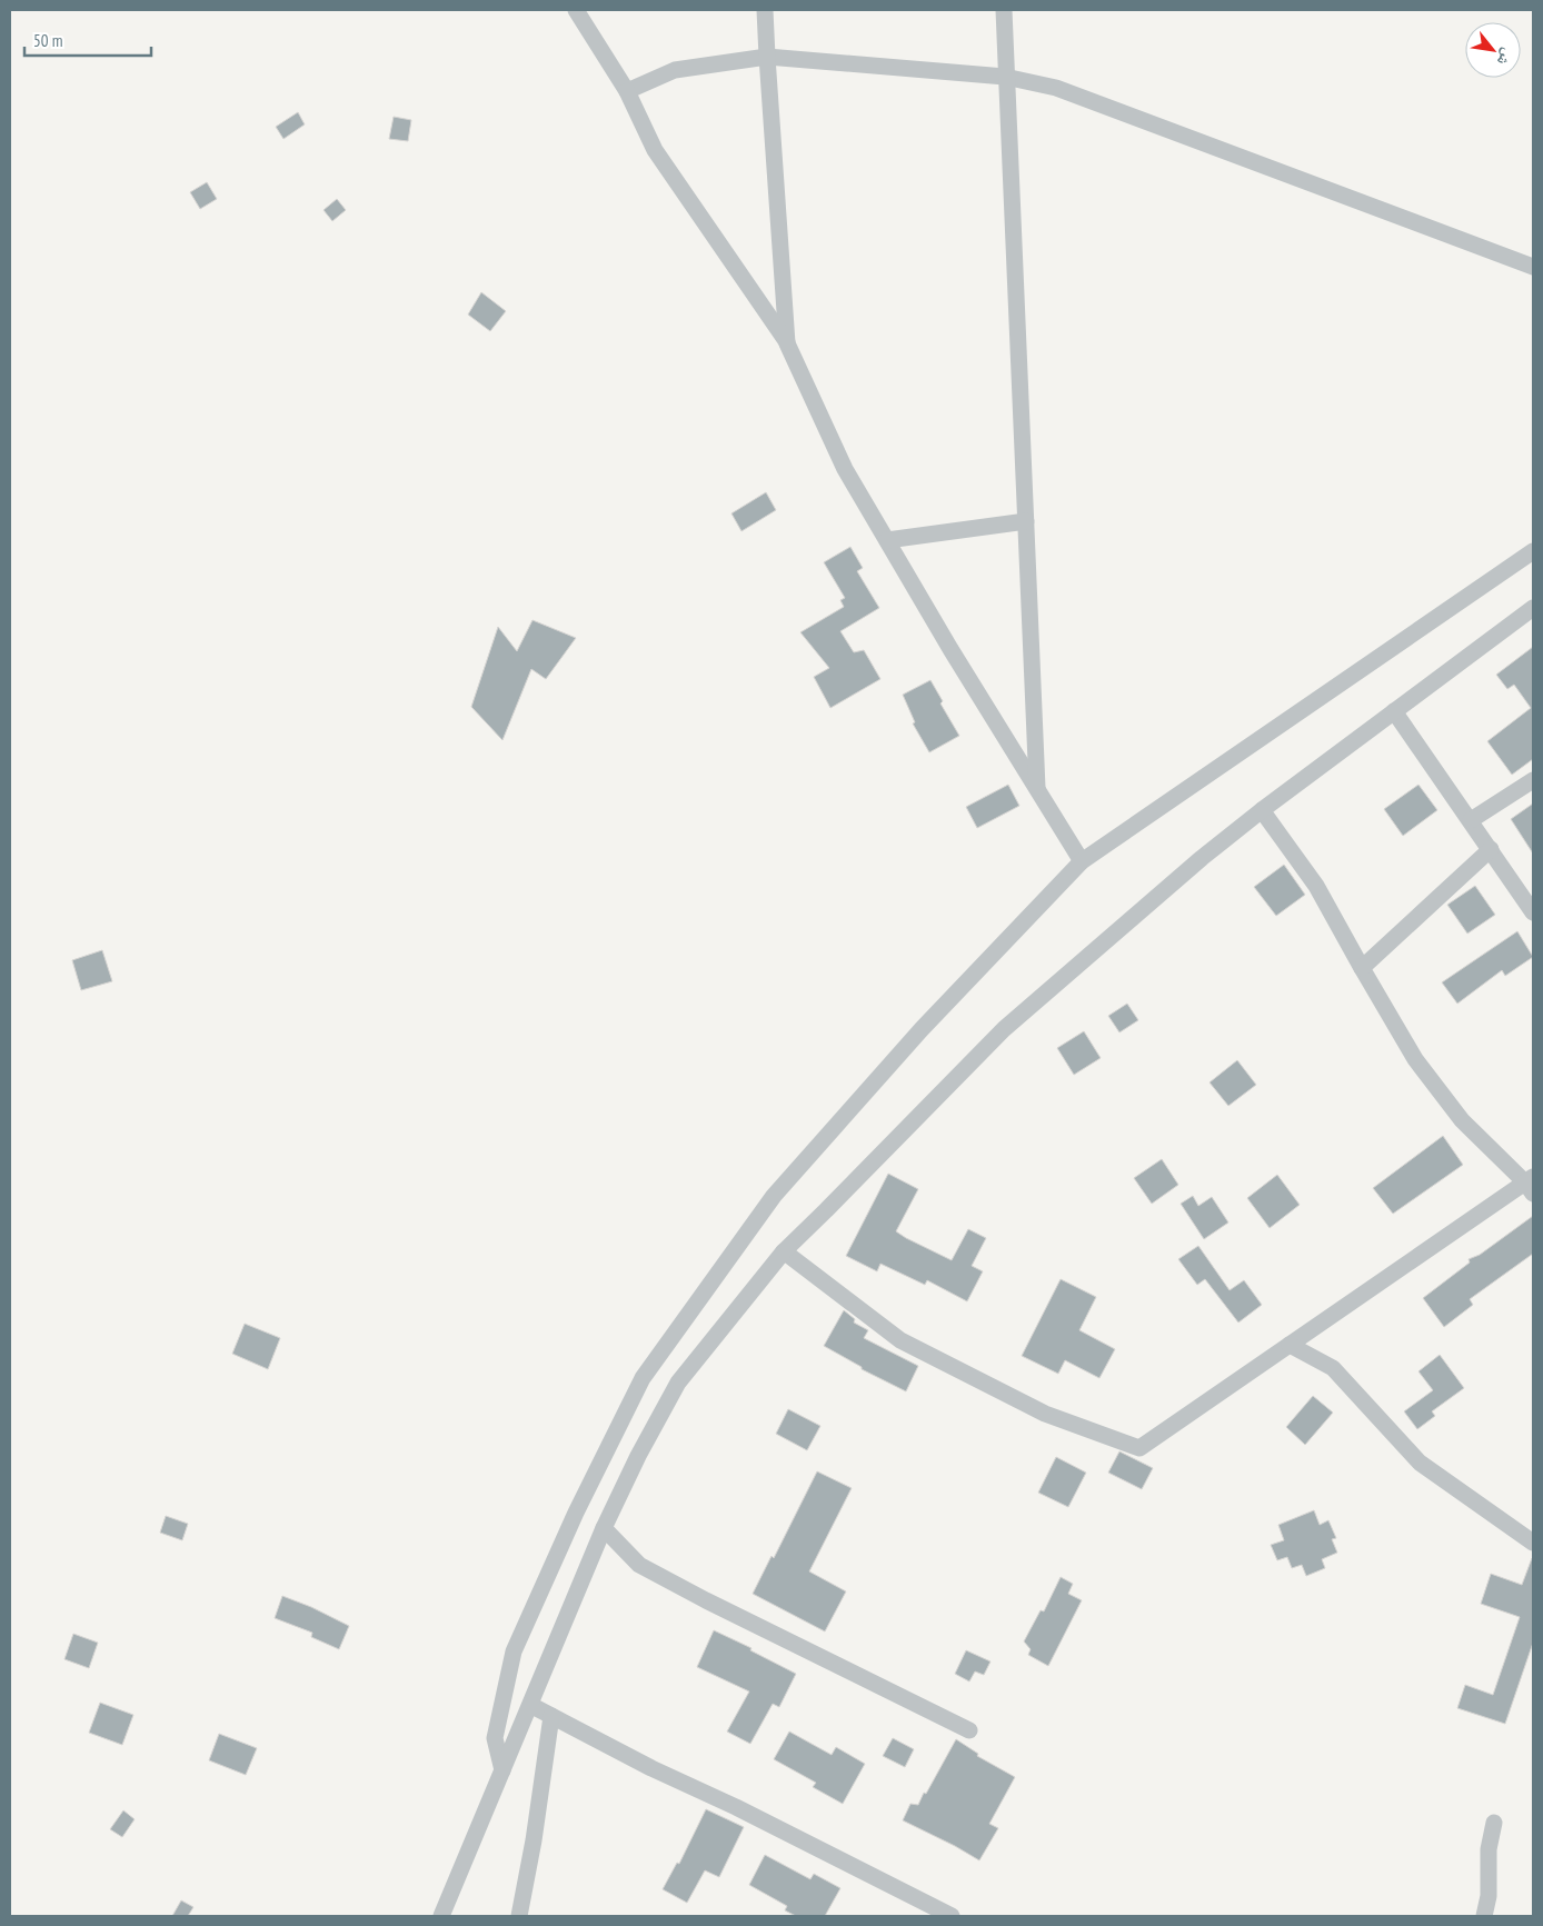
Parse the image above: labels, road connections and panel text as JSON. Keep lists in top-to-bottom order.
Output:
{
  "scale_bar": "50 m",
  "north": "bottom right"
}
